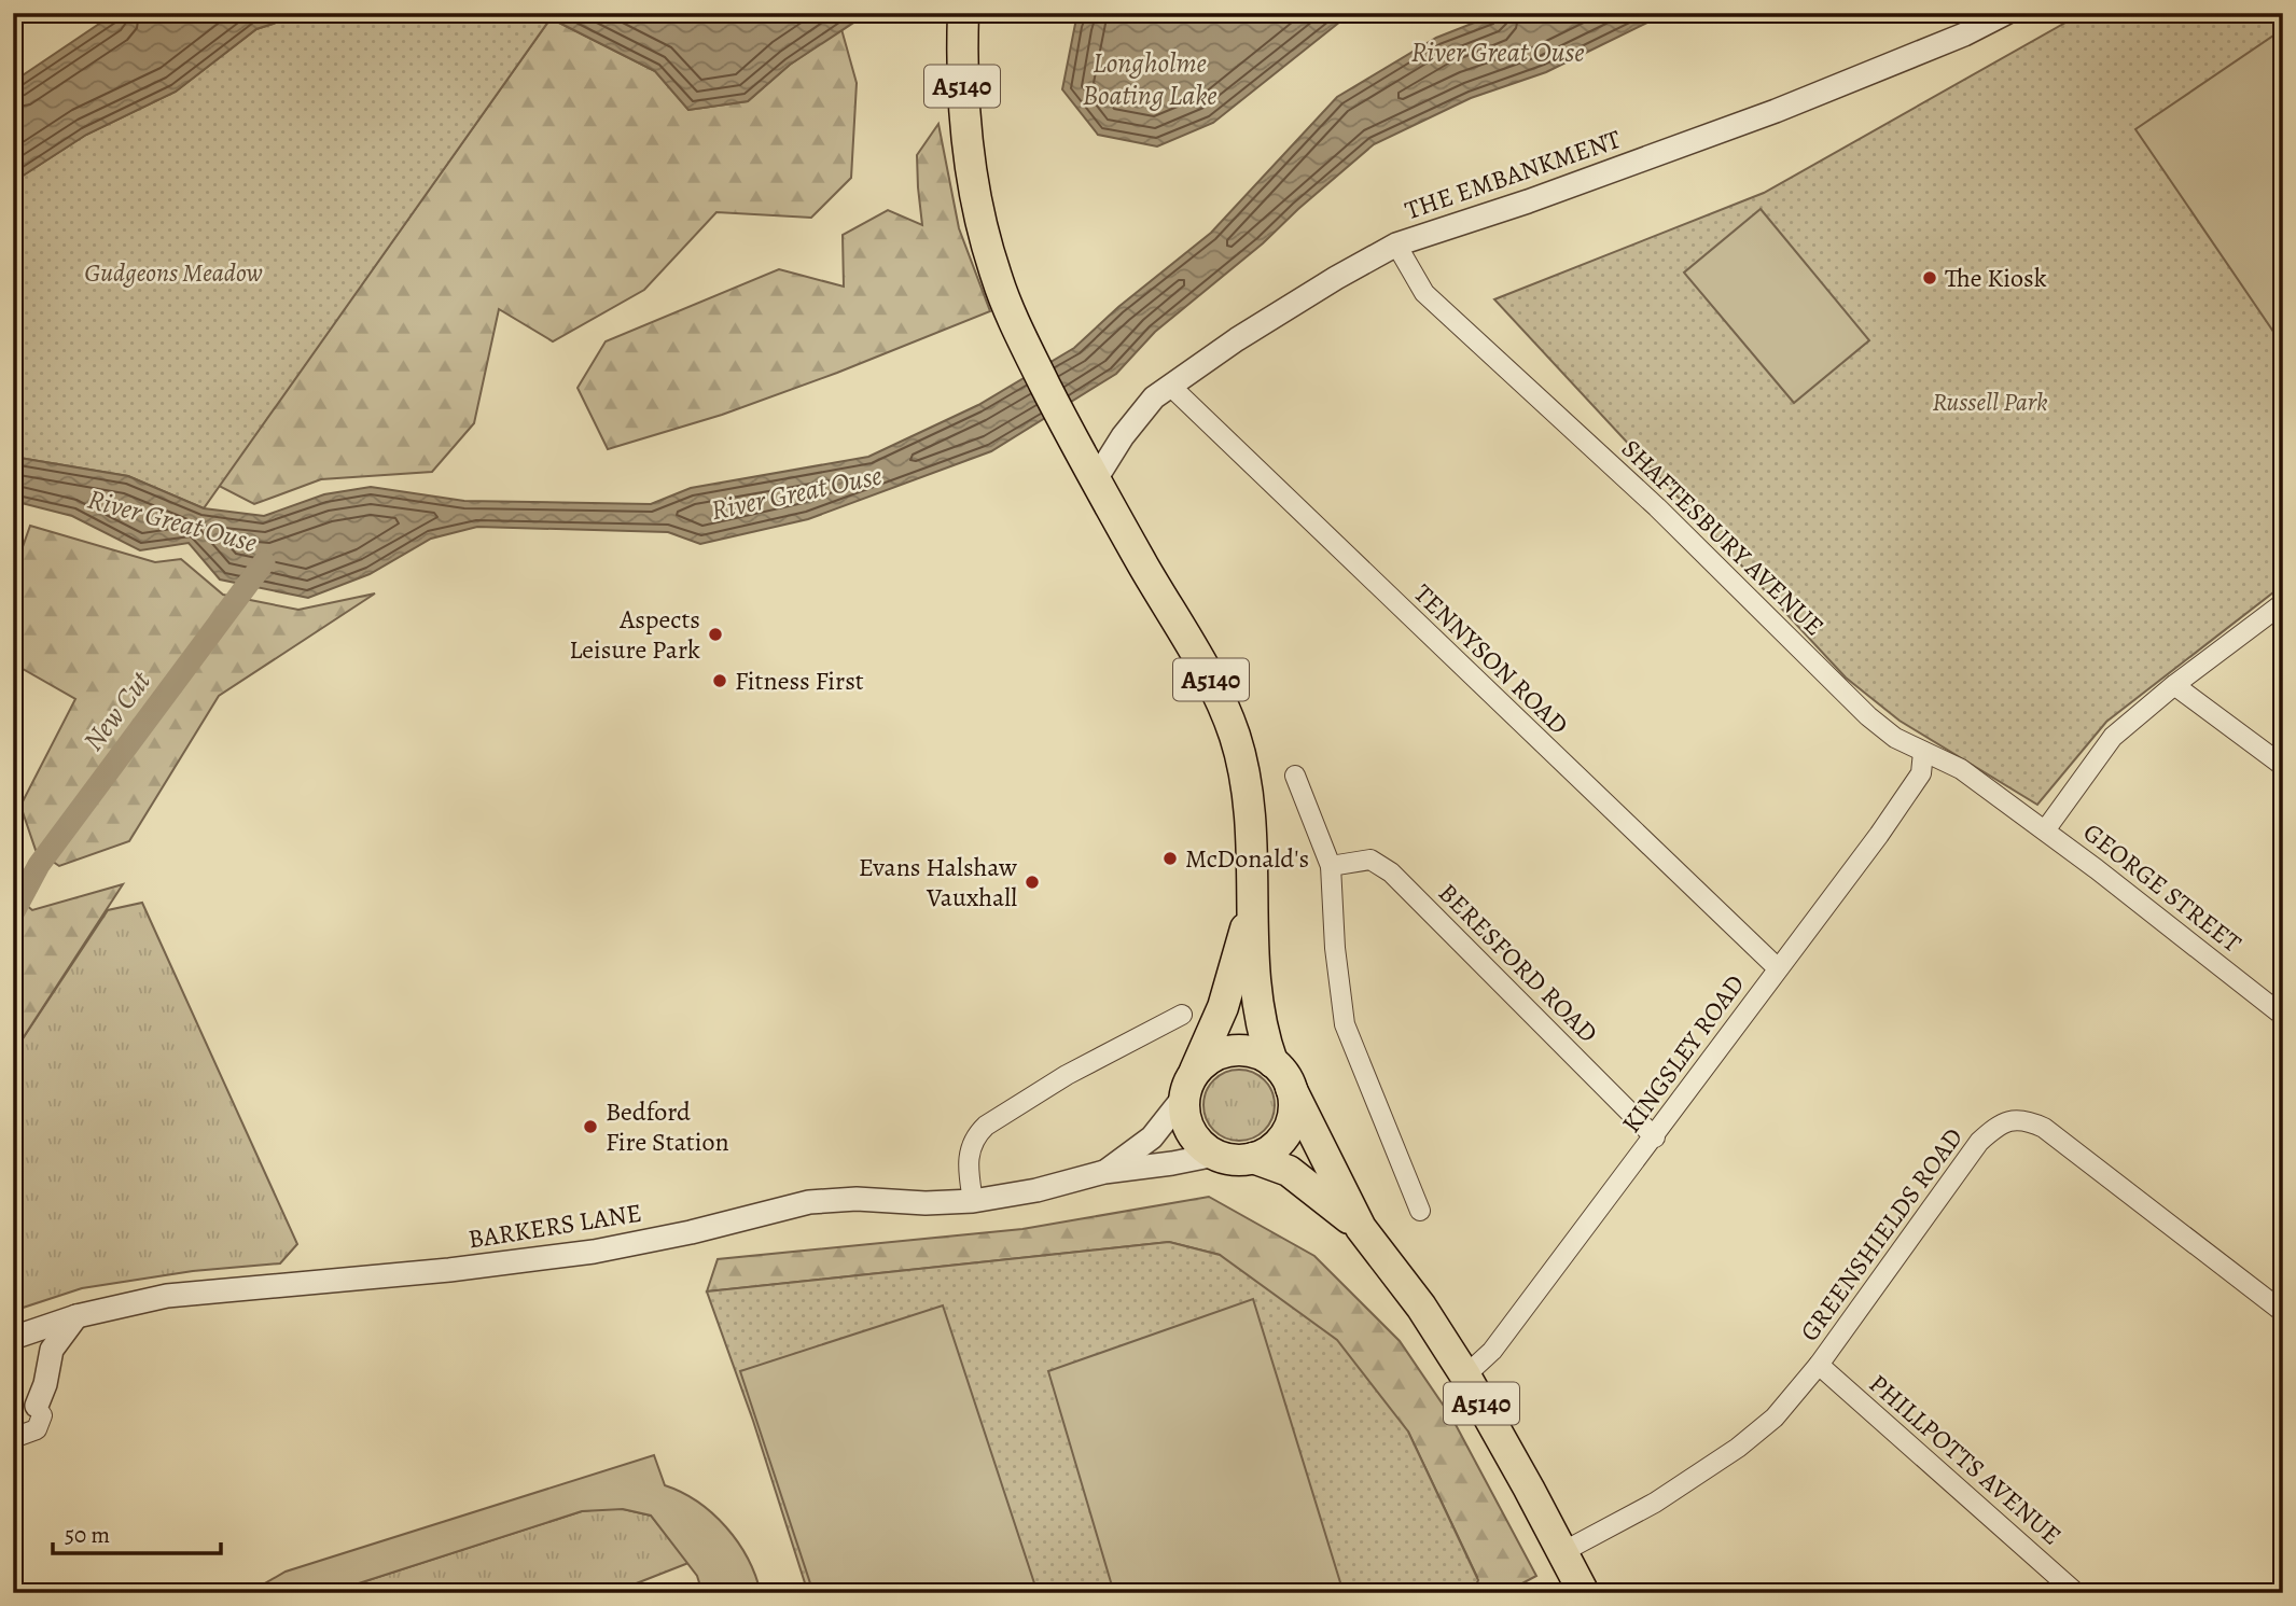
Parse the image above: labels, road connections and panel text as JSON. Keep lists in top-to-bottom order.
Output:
{
  "streets": {
    "main road": ["A5140"],
    "street": [
      "THE EMBANKMENT",
      "SHAFTESBURY AVENUE",
      "TENNYSON ROAD",
      "GEORGE STREET",
      "BERESFORD ROAD",
      "KINGSLEY ROAD",
      "BARKERS LANE",
      "GREENSHIELDS ROAD",
      "PHILLPOTTS AVENUE"
    ]
  },
  "crossings": [
    ["A5140", "THE EMBANKMENT"],
    ["A5140", "KINGSLEY ROAD"],
    ["A5140", "BARKERS LANE"],
    ["A5140", "GREENSHIELDS ROAD"],
    ["THE EMBANKMENT", "SHAFTESBURY AVENUE"],
    ["THE EMBANKMENT", "TENNYSON ROAD"],
    ["SHAFTESBURY AVENUE", "GEORGE STREET"],
    ["SHAFTESBURY AVENUE", "KINGSLEY ROAD"],
    ["TENNYSON ROAD", "KINGSLEY ROAD"],
    ["BERESFORD ROAD", "KINGSLEY ROAD"],
    ["GREENSHIELDS ROAD", "PHILLPOTTS AVENUE"]
  ],
  "water": ["River Great Ouse", "Longholme Boating Lake", "New Cut"],
  "parks": ["Gudgeons Meadow", "Russell Park"],
  "places": [
    "The Kiosk",
    "Aspects Leisure Park",
    "Fitness First",
    "McDonald's",
    "Evans Halshaw Vauxhall",
    "Bedford Fire Station"
  ],
  "scale_bar": "50 m"
}
